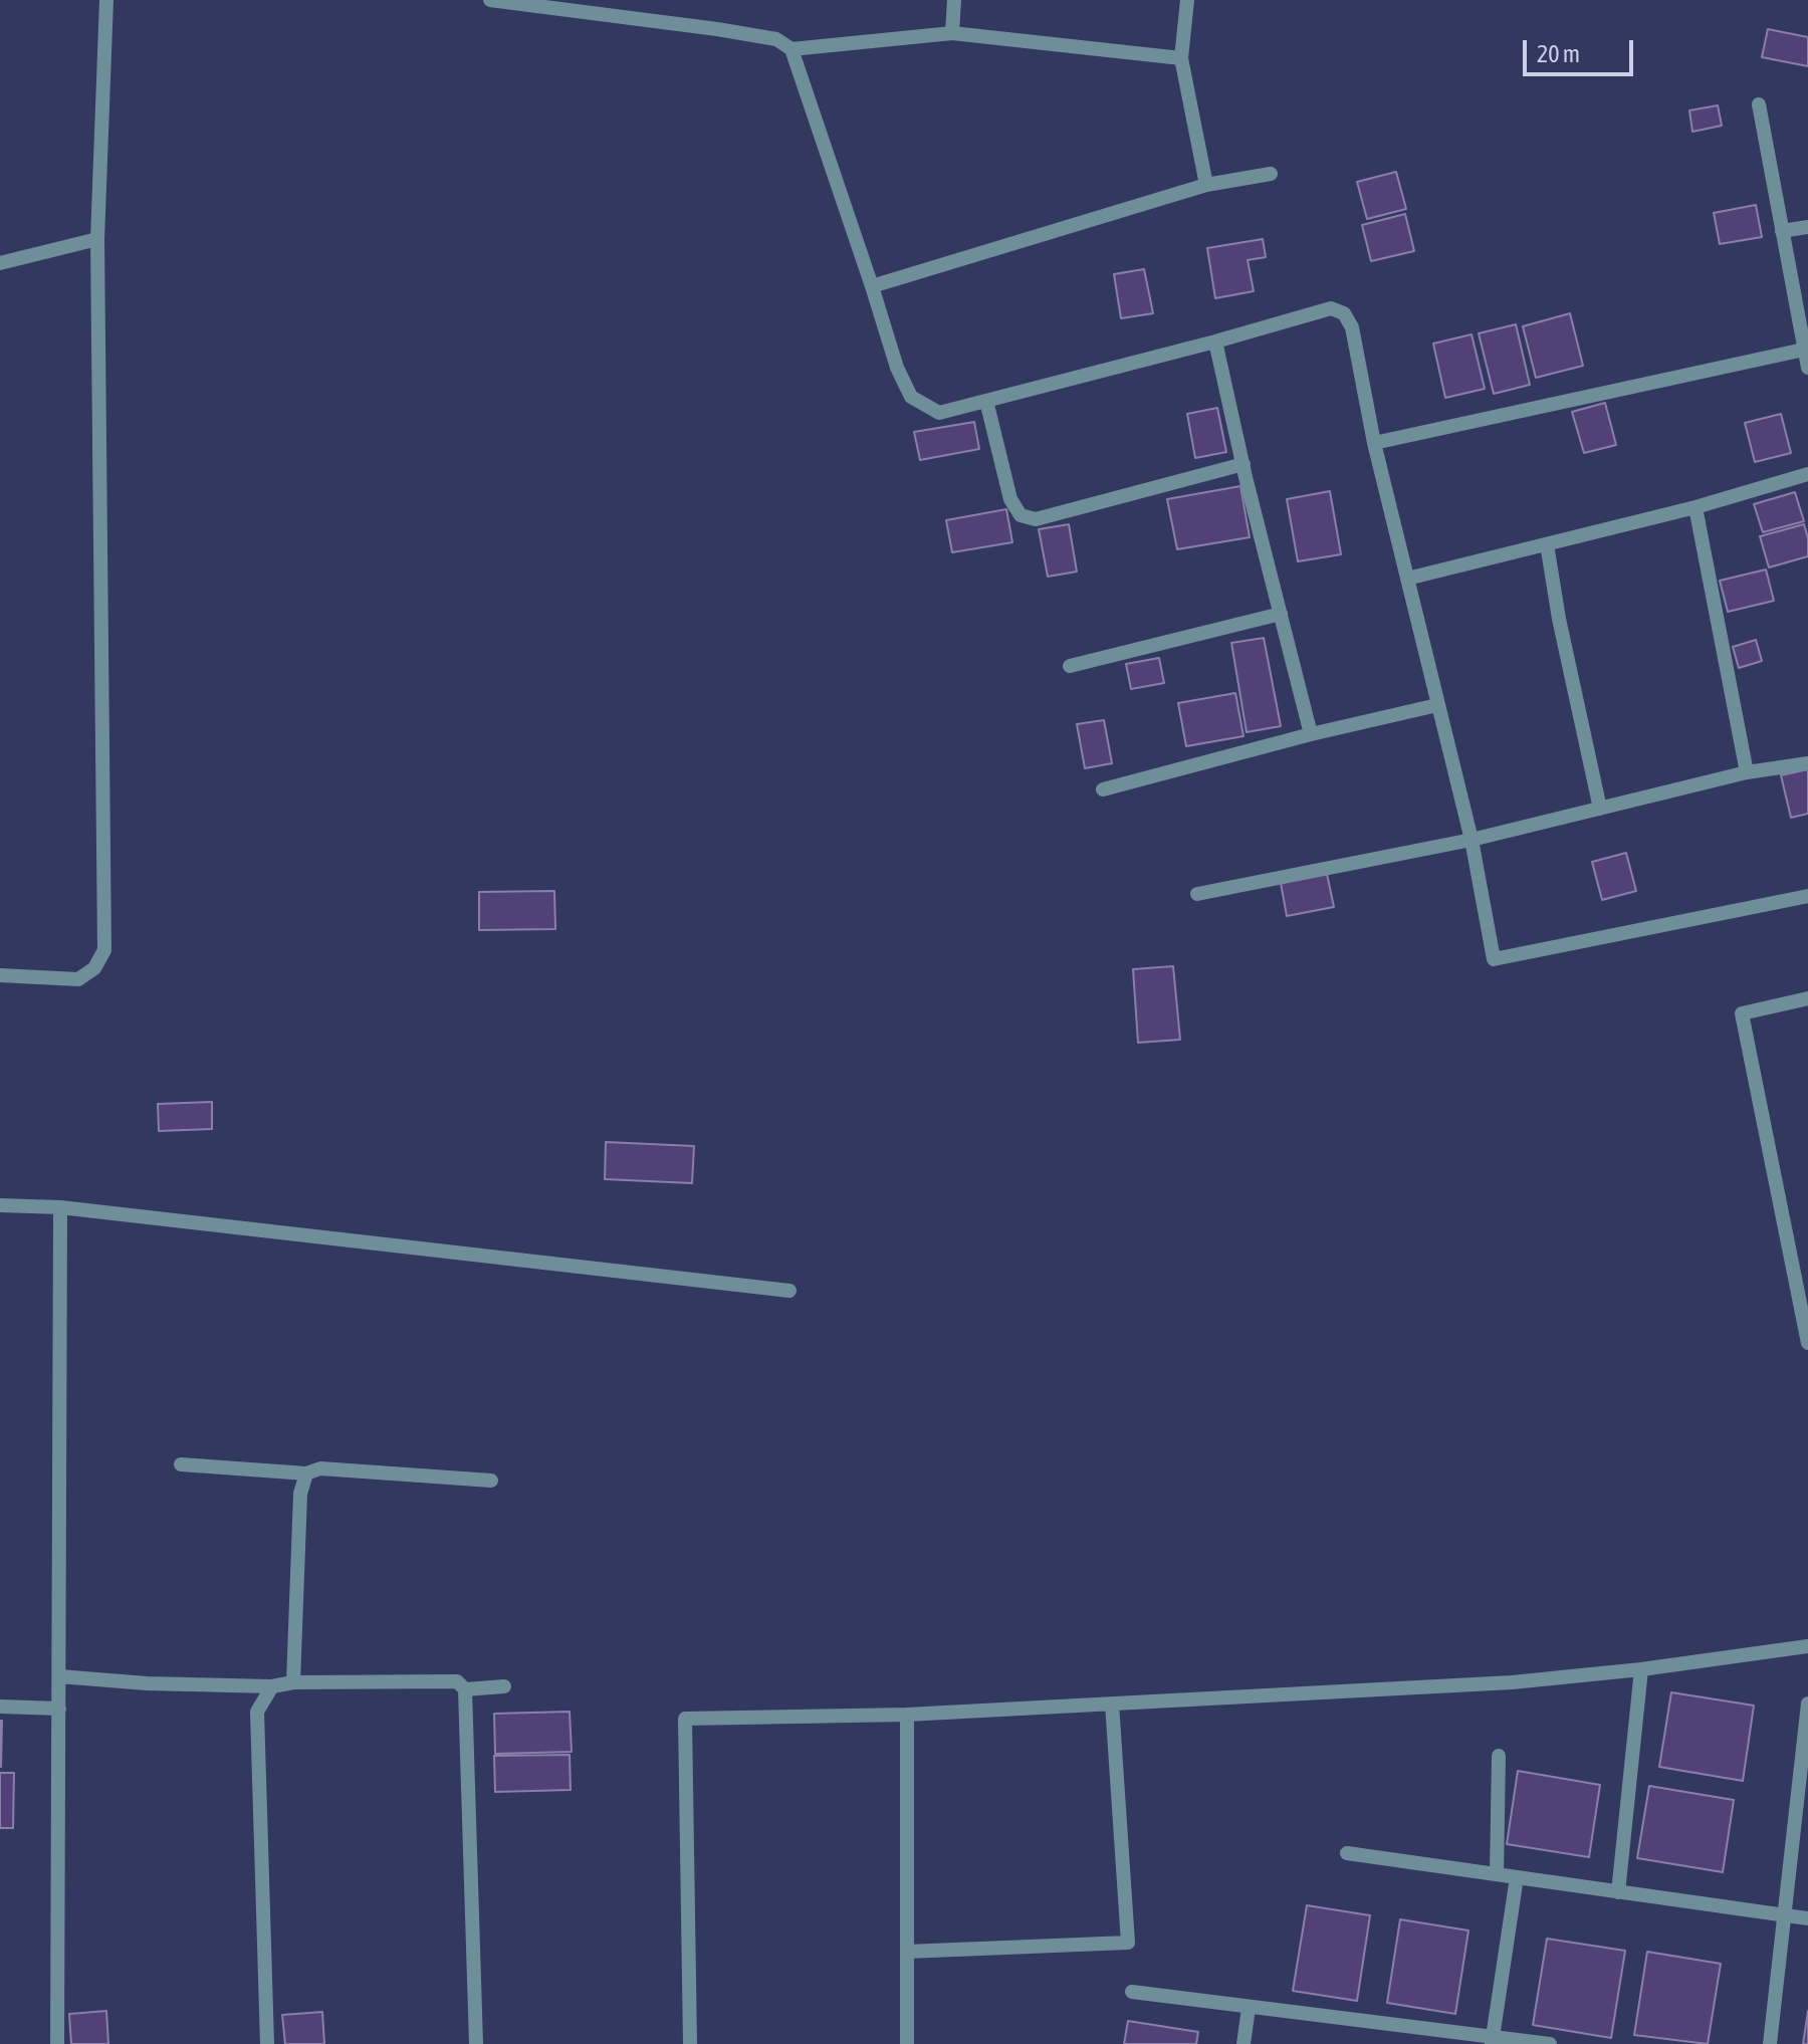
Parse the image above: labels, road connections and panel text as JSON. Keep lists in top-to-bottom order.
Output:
{
  "scale_bar": "20 m"
}
